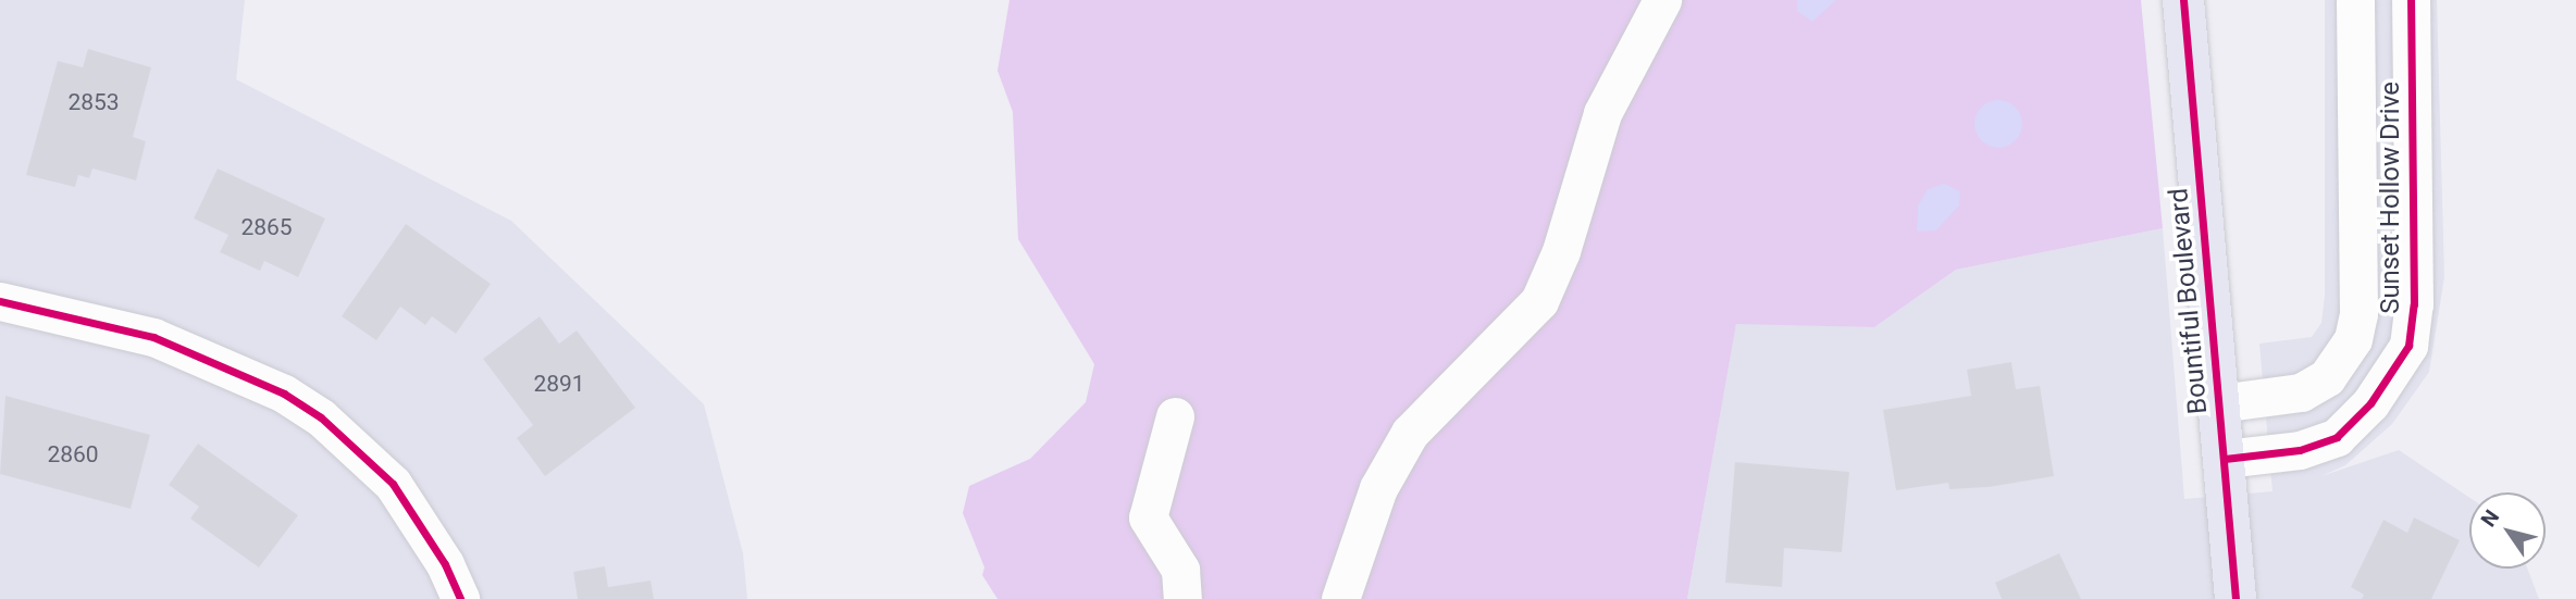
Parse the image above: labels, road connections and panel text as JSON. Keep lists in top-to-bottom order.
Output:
{
  "streets": {
    "main road": ["Bountiful Boulevard"],
    "street": ["Sunset Hollow Drive"]
  },
  "crossings": [
    ["Sunset Hollow Drive", "Bountiful Boulevard"]
  ],
  "house_numbers": [
    "2853",
    "2865",
    "2891",
    "2860"
  ],
  "north": "top left"
}
